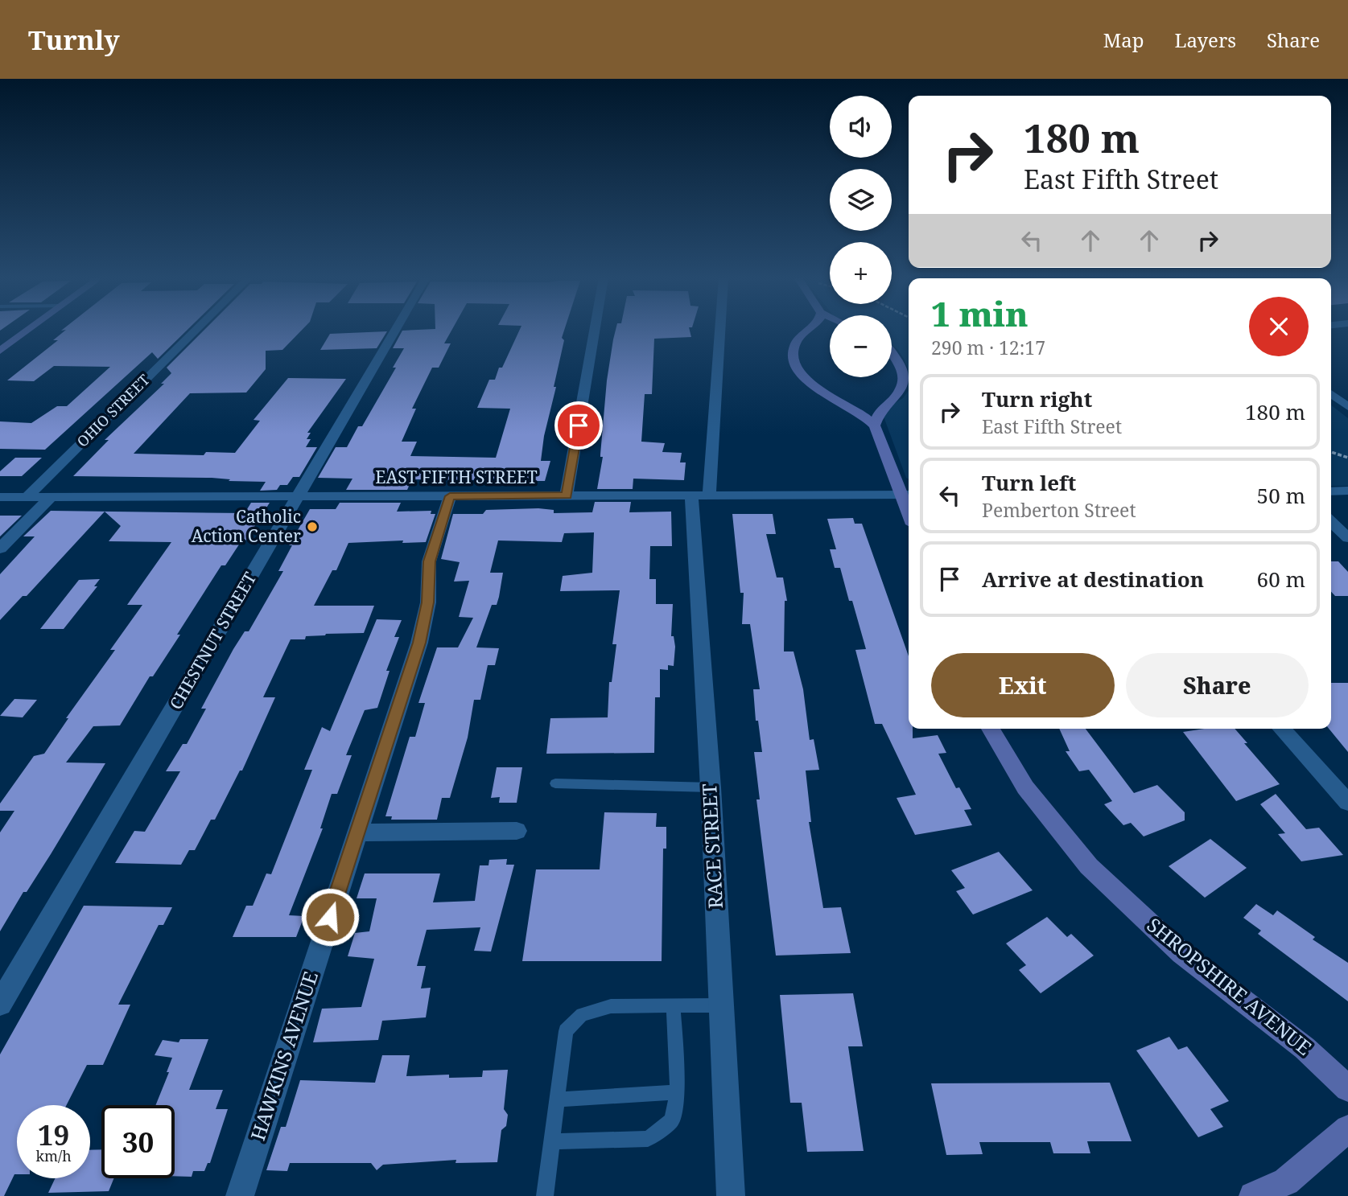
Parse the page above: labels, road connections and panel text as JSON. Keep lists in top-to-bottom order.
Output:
{
  "streets": {
    "street": [
      "OHIO STREET",
      "EAST FIFTH STREET",
      "CHESTNUT STREET",
      "RACE STREET",
      "SHROPSHIRE AVENUE",
      "HAWKINS AVENUE"
    ]
  },
  "crossings": [
    ["OHIO STREET", "EAST FIFTH STREET"],
    ["EAST FIFTH STREET", "CHESTNUT STREET"],
    ["EAST FIFTH STREET", "RACE STREET"],
    ["EAST FIFTH STREET", "HAWKINS AVENUE"]
  ],
  "places": ["Catholic Action Center"],
  "page": {
    "header": "Turnly",
    "nav": ["Map", "Layers", "Share"],
    "map_buttons": ["+", "−"],
    "turn": ["180 m", "East Fifth Street"],
    "heading": ["1 min", "290 m · 12:17"],
    "list": [
      {
        "name": "Turn right",
        "note": "East Fifth Street",
        "value": "180 m"
      },
      {
        "name": "Turn left",
        "note": "Pemberton Street",
        "value": "50 m"
      },
      {
        "name": "Arrive at destination",
        "value": "60 m"
      }
    ],
    "buttons": ["Exit", "Share"],
    "speed": "19 km/h",
    "limit": "30"
  }
}
